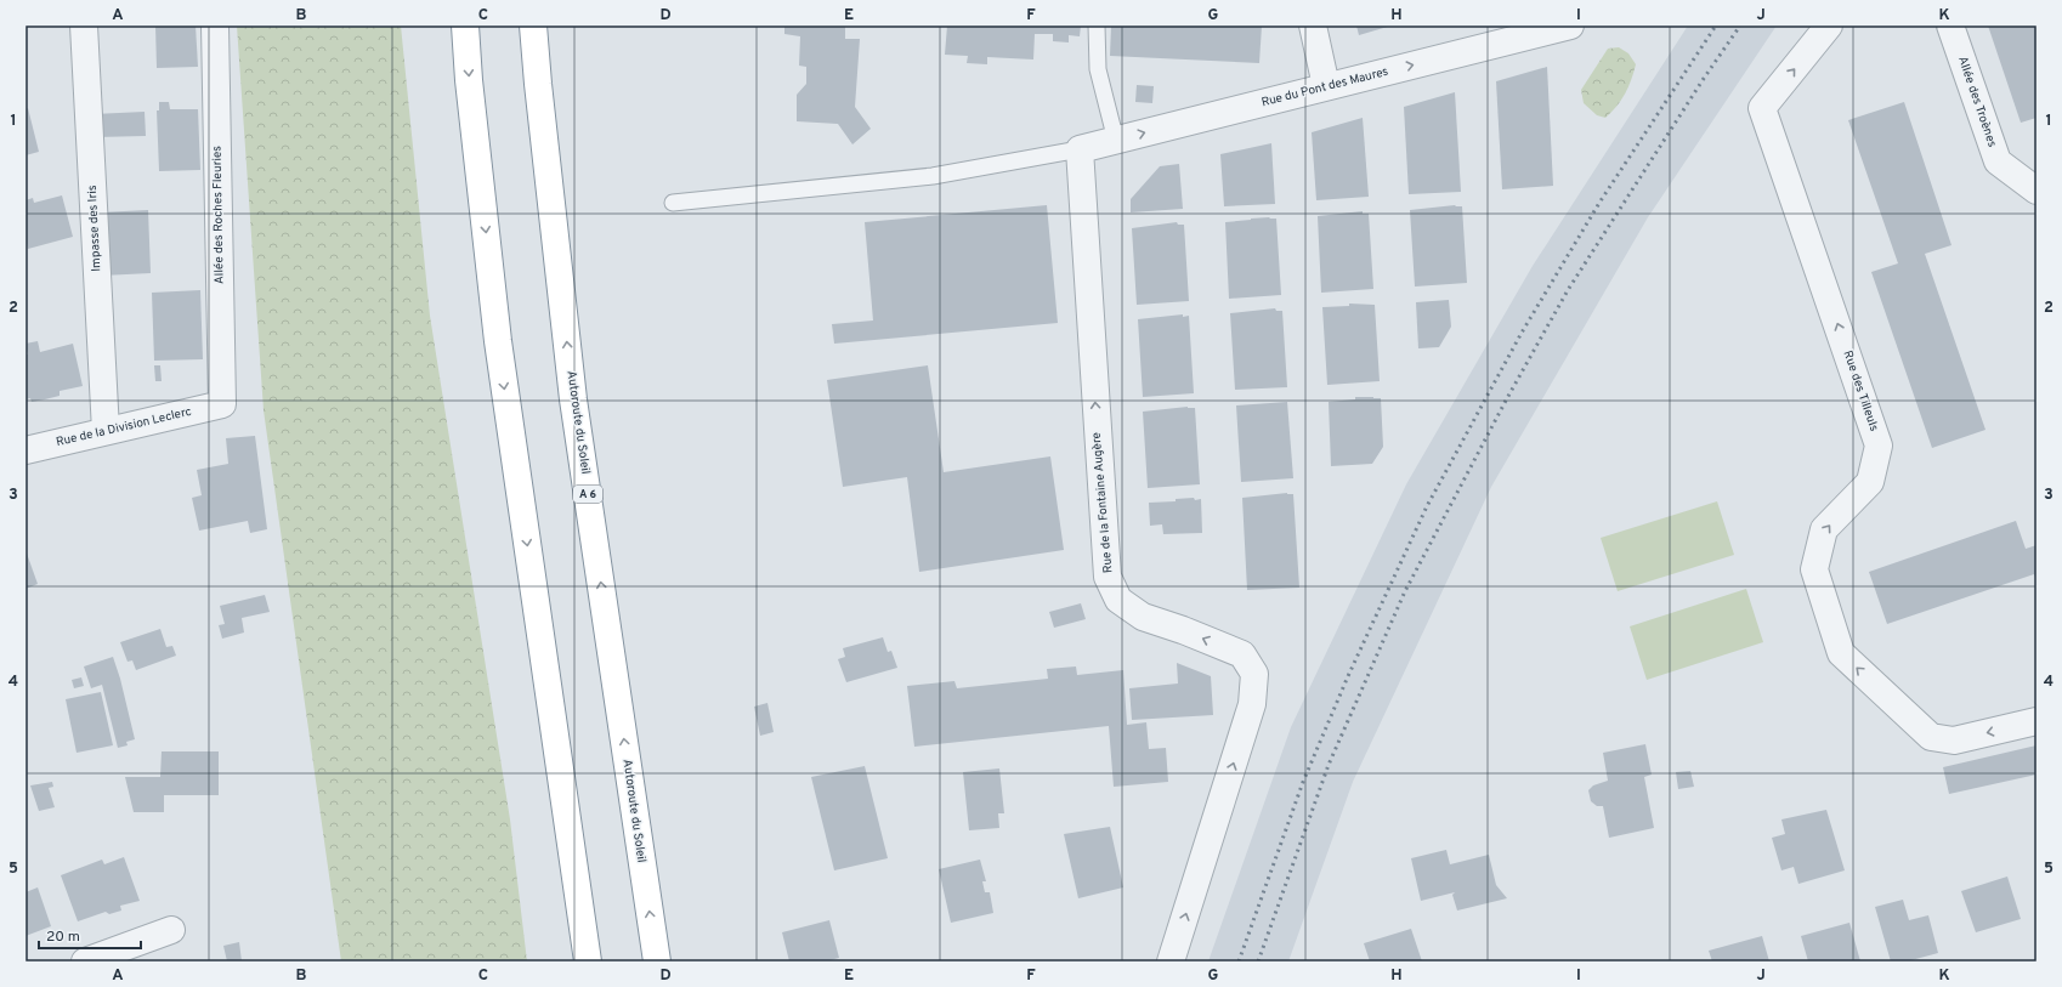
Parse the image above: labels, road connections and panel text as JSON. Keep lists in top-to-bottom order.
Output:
{
  "streets": {
    "highway": ["Autoroute du Soleil", "A 6"],
    "street": [
      "Rue du Pont des Maures",
      "Allée des Troènes",
      "Allée des Roches Fleuries",
      "Impasse des Iris",
      "Rue des Tilleuls",
      "Rue de la Division Leclerc",
      "Rue de la Fontaine Augère"
    ]
  },
  "crossings": [
    ["Rue du Pont des Maures", "Rue de la Fontaine Augère"],
    ["Allée des Roches Fleuries", "Rue de la Division Leclerc"],
    ["Impasse des Iris", "Rue de la Division Leclerc"]
  ],
  "one_way": ["Rue du Pont des Maures", "Rue de la Fontaine Augère"],
  "scale_bar": "20 m",
  "grid": {
    "columns": [
      "A",
      "B",
      "C",
      "D",
      "E",
      "F",
      "G",
      "H",
      "I",
      "J",
      "K"
    ],
    "rows": [
      "1",
      "2",
      "3",
      "4",
      "5"
    ]
  }
}
